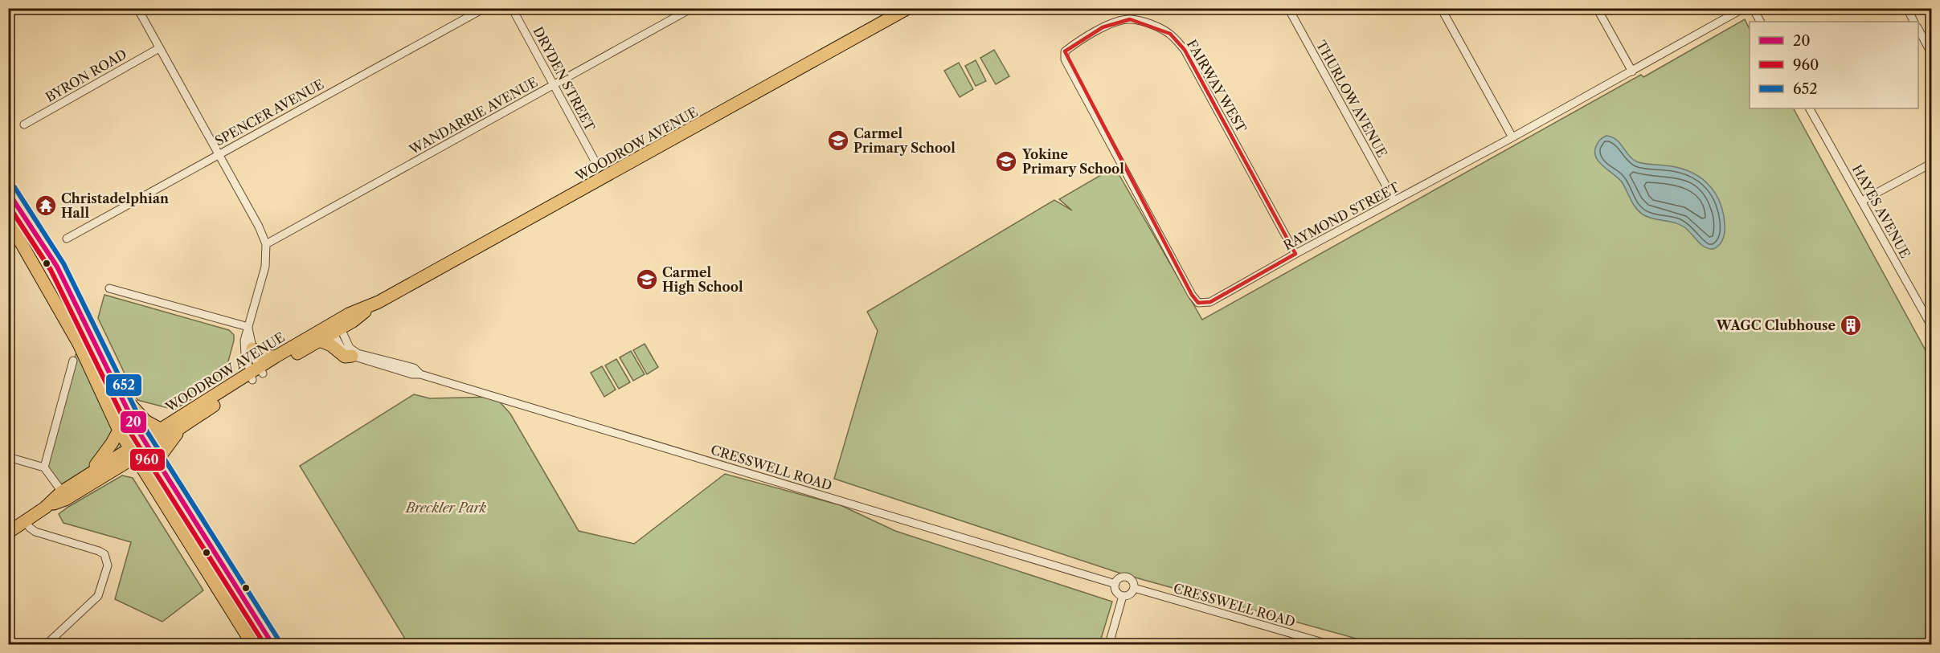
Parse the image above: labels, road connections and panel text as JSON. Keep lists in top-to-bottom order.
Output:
{
  "streets": {
    "main road": ["WOODROW AVENUE"],
    "street": [
      "BYRON ROAD",
      "DRYDEN STREET",
      "FAIRWAY WEST",
      "THURLOW AVENUE",
      "SPENCER AVENUE",
      "WANDARRIE AVENUE",
      "HAYES AVENUE",
      "RAYMOND STREET",
      "CRESSWELL ROAD"
    ]
  },
  "crossings": [
    ["DRYDEN STREET", "WANDARRIE AVENUE"],
    ["FAIRWAY WEST", "RAYMOND STREET"],
    ["THURLOW AVENUE", "RAYMOND STREET"],
    ["WOODROW AVENUE", "CRESSWELL ROAD"]
  ],
  "parks": ["Breckler Park"],
  "places": {
    "school or university": ["Carmel Primary School", "Yokine Primary School", "Carmel High School"],
    "temple": ["Christadelphian Hall"],
    "building": ["WAGC Clubhouse"]
  },
  "lines": ["transit line 652", "transit line 20", "transit line 960"],
  "legend": ["20", "960", "652"]
}
